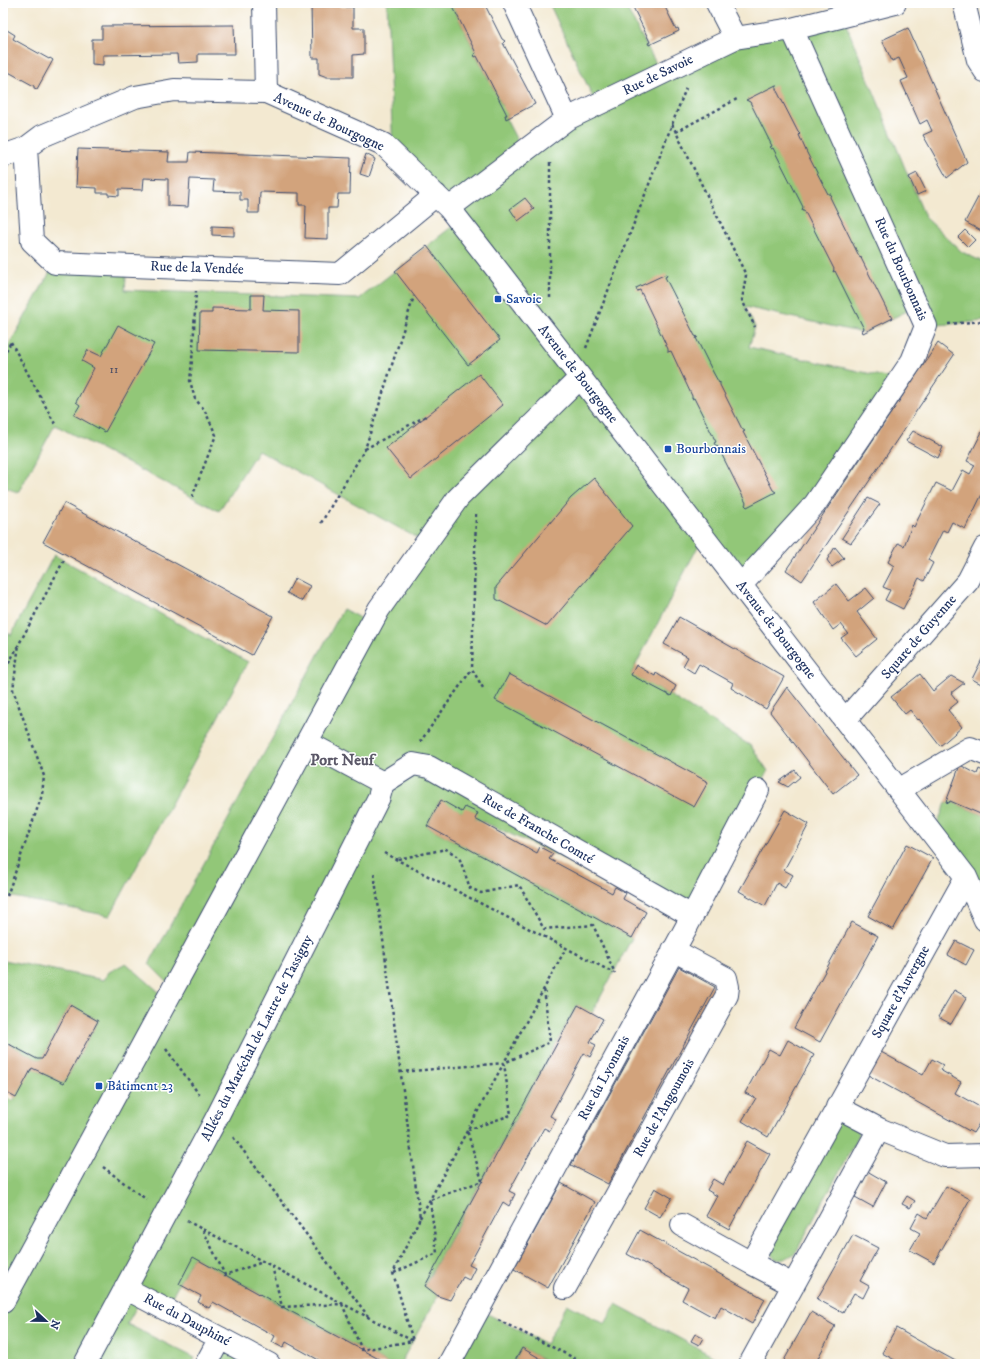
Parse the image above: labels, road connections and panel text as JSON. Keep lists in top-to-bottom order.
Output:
{
  "streets": {
    "street": [
      "Rue de Savoie",
      "Avenue de Bourgogne",
      "Rue de la Vendée",
      "Rue du Bourbonnais",
      "Square de Guyenne",
      "Rue de Franche Comté",
      "Square d'Auvergne",
      "Allées du Maréchal de Lattre de Tassigny",
      "Rue du Lyonnais",
      "Rue de l'Angoumois",
      "Rue du Dauphiné"
    ]
  },
  "crossings": [
    ["Rue de Savoie", "Avenue de Bourgogne"],
    ["Rue de Savoie", "Rue de la Vendée"],
    ["Rue de Savoie", "Rue du Bourbonnais"],
    ["Avenue de Bourgogne", "Rue de la Vendée"],
    ["Avenue de Bourgogne", "Rue du Bourbonnais"],
    ["Avenue de Bourgogne", "Square de Guyenne"],
    ["Avenue de Bourgogne", "Square d'Auvergne"],
    ["Rue de Franche Comté", "Rue du Lyonnais"],
    ["Allées du Maréchal de Lattre de Tassigny", "Rue du Dauphiné"],
    ["Rue du Lyonnais", "Rue de l'Angoumois"]
  ],
  "districts": ["Port Neuf"],
  "places": {
    "transit": ["Savoie", "Bourbonnais", "Bâtiment 23"]
  },
  "house_numbers": ["11"],
  "north": "right"
}
